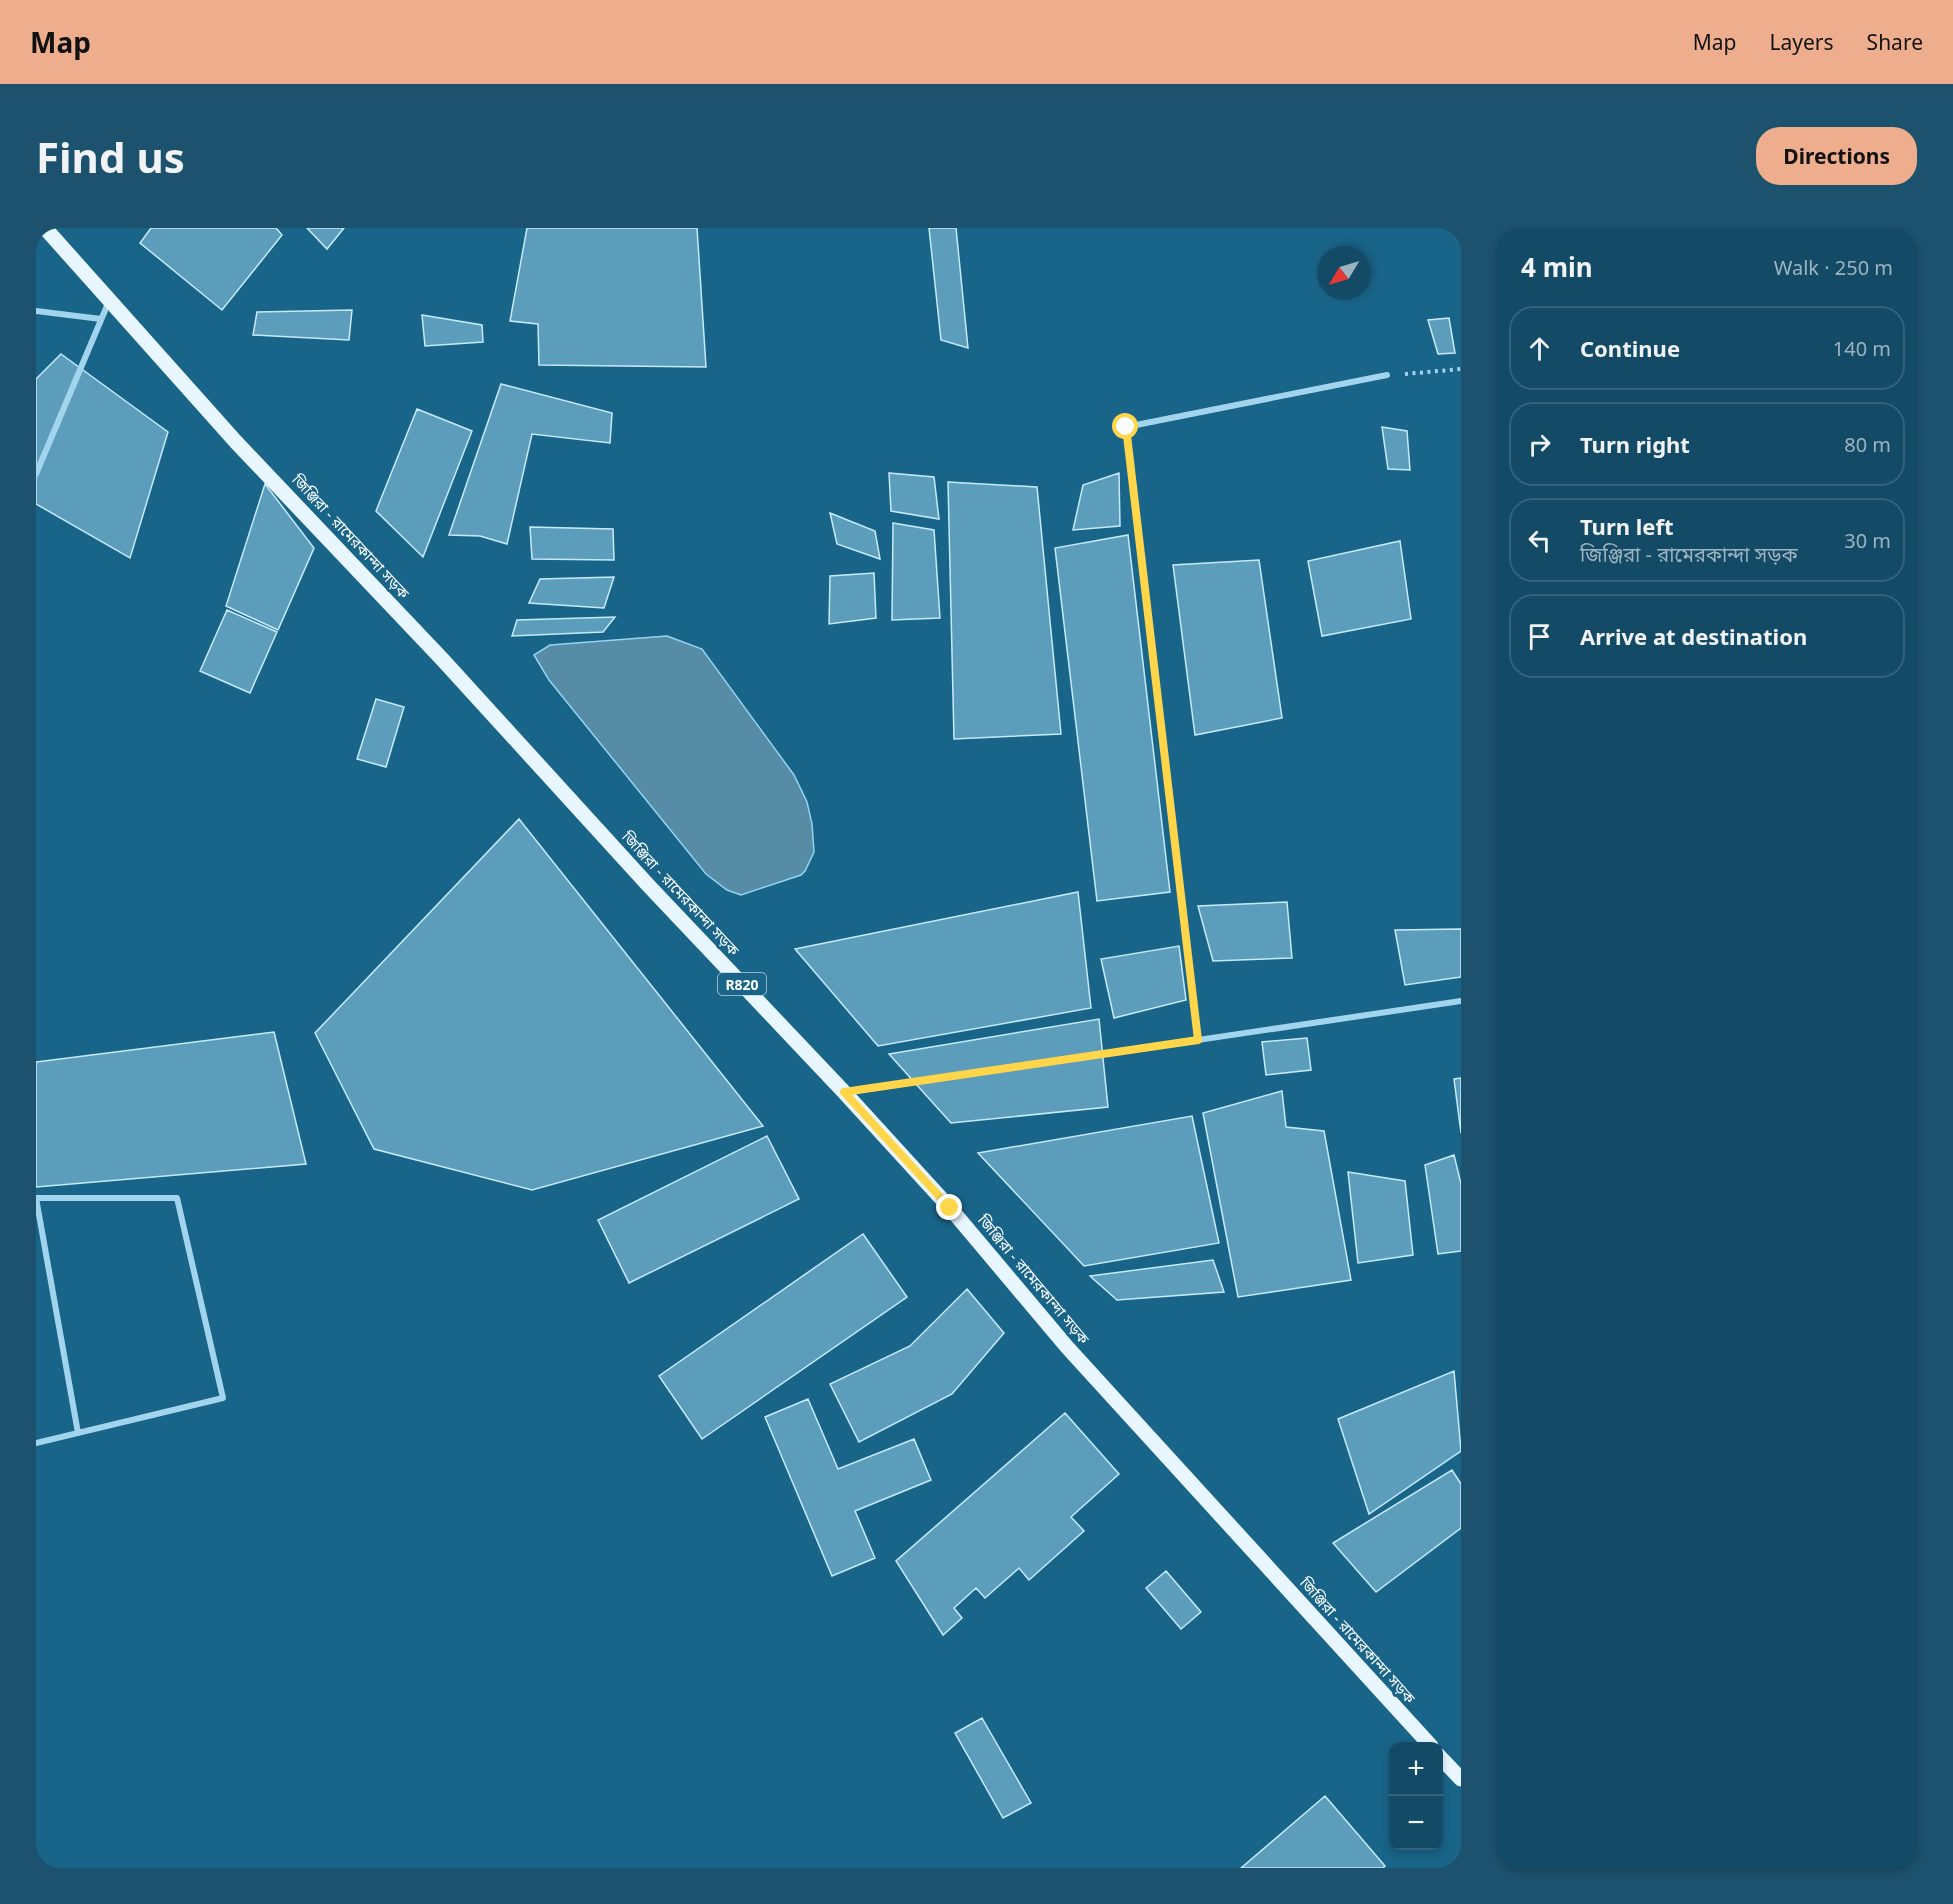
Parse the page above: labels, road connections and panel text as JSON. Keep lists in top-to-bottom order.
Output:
{
  "streets": {
    "main road": ["জিঞ্জিরা - রামেরকান্দা সড়ক", "R820"]
  },
  "north": "bottom left",
  "page": {
    "header": "Map",
    "nav": ["Map", "Layers", "Share"],
    "buttons": "Directions",
    "title": "Find us",
    "heading": ["4 min", "Walk · 250 m"],
    "list": [
      ["Continue", "140 m"],
      ["Turn right", "80 m"],
      ["Turn left", "জিঞ্জিরা - রামেরকান্দা সড়ক", "30 m"],
      "Arrive at destination"
    ],
    "map_buttons": ["+", "−"]
  }
}
